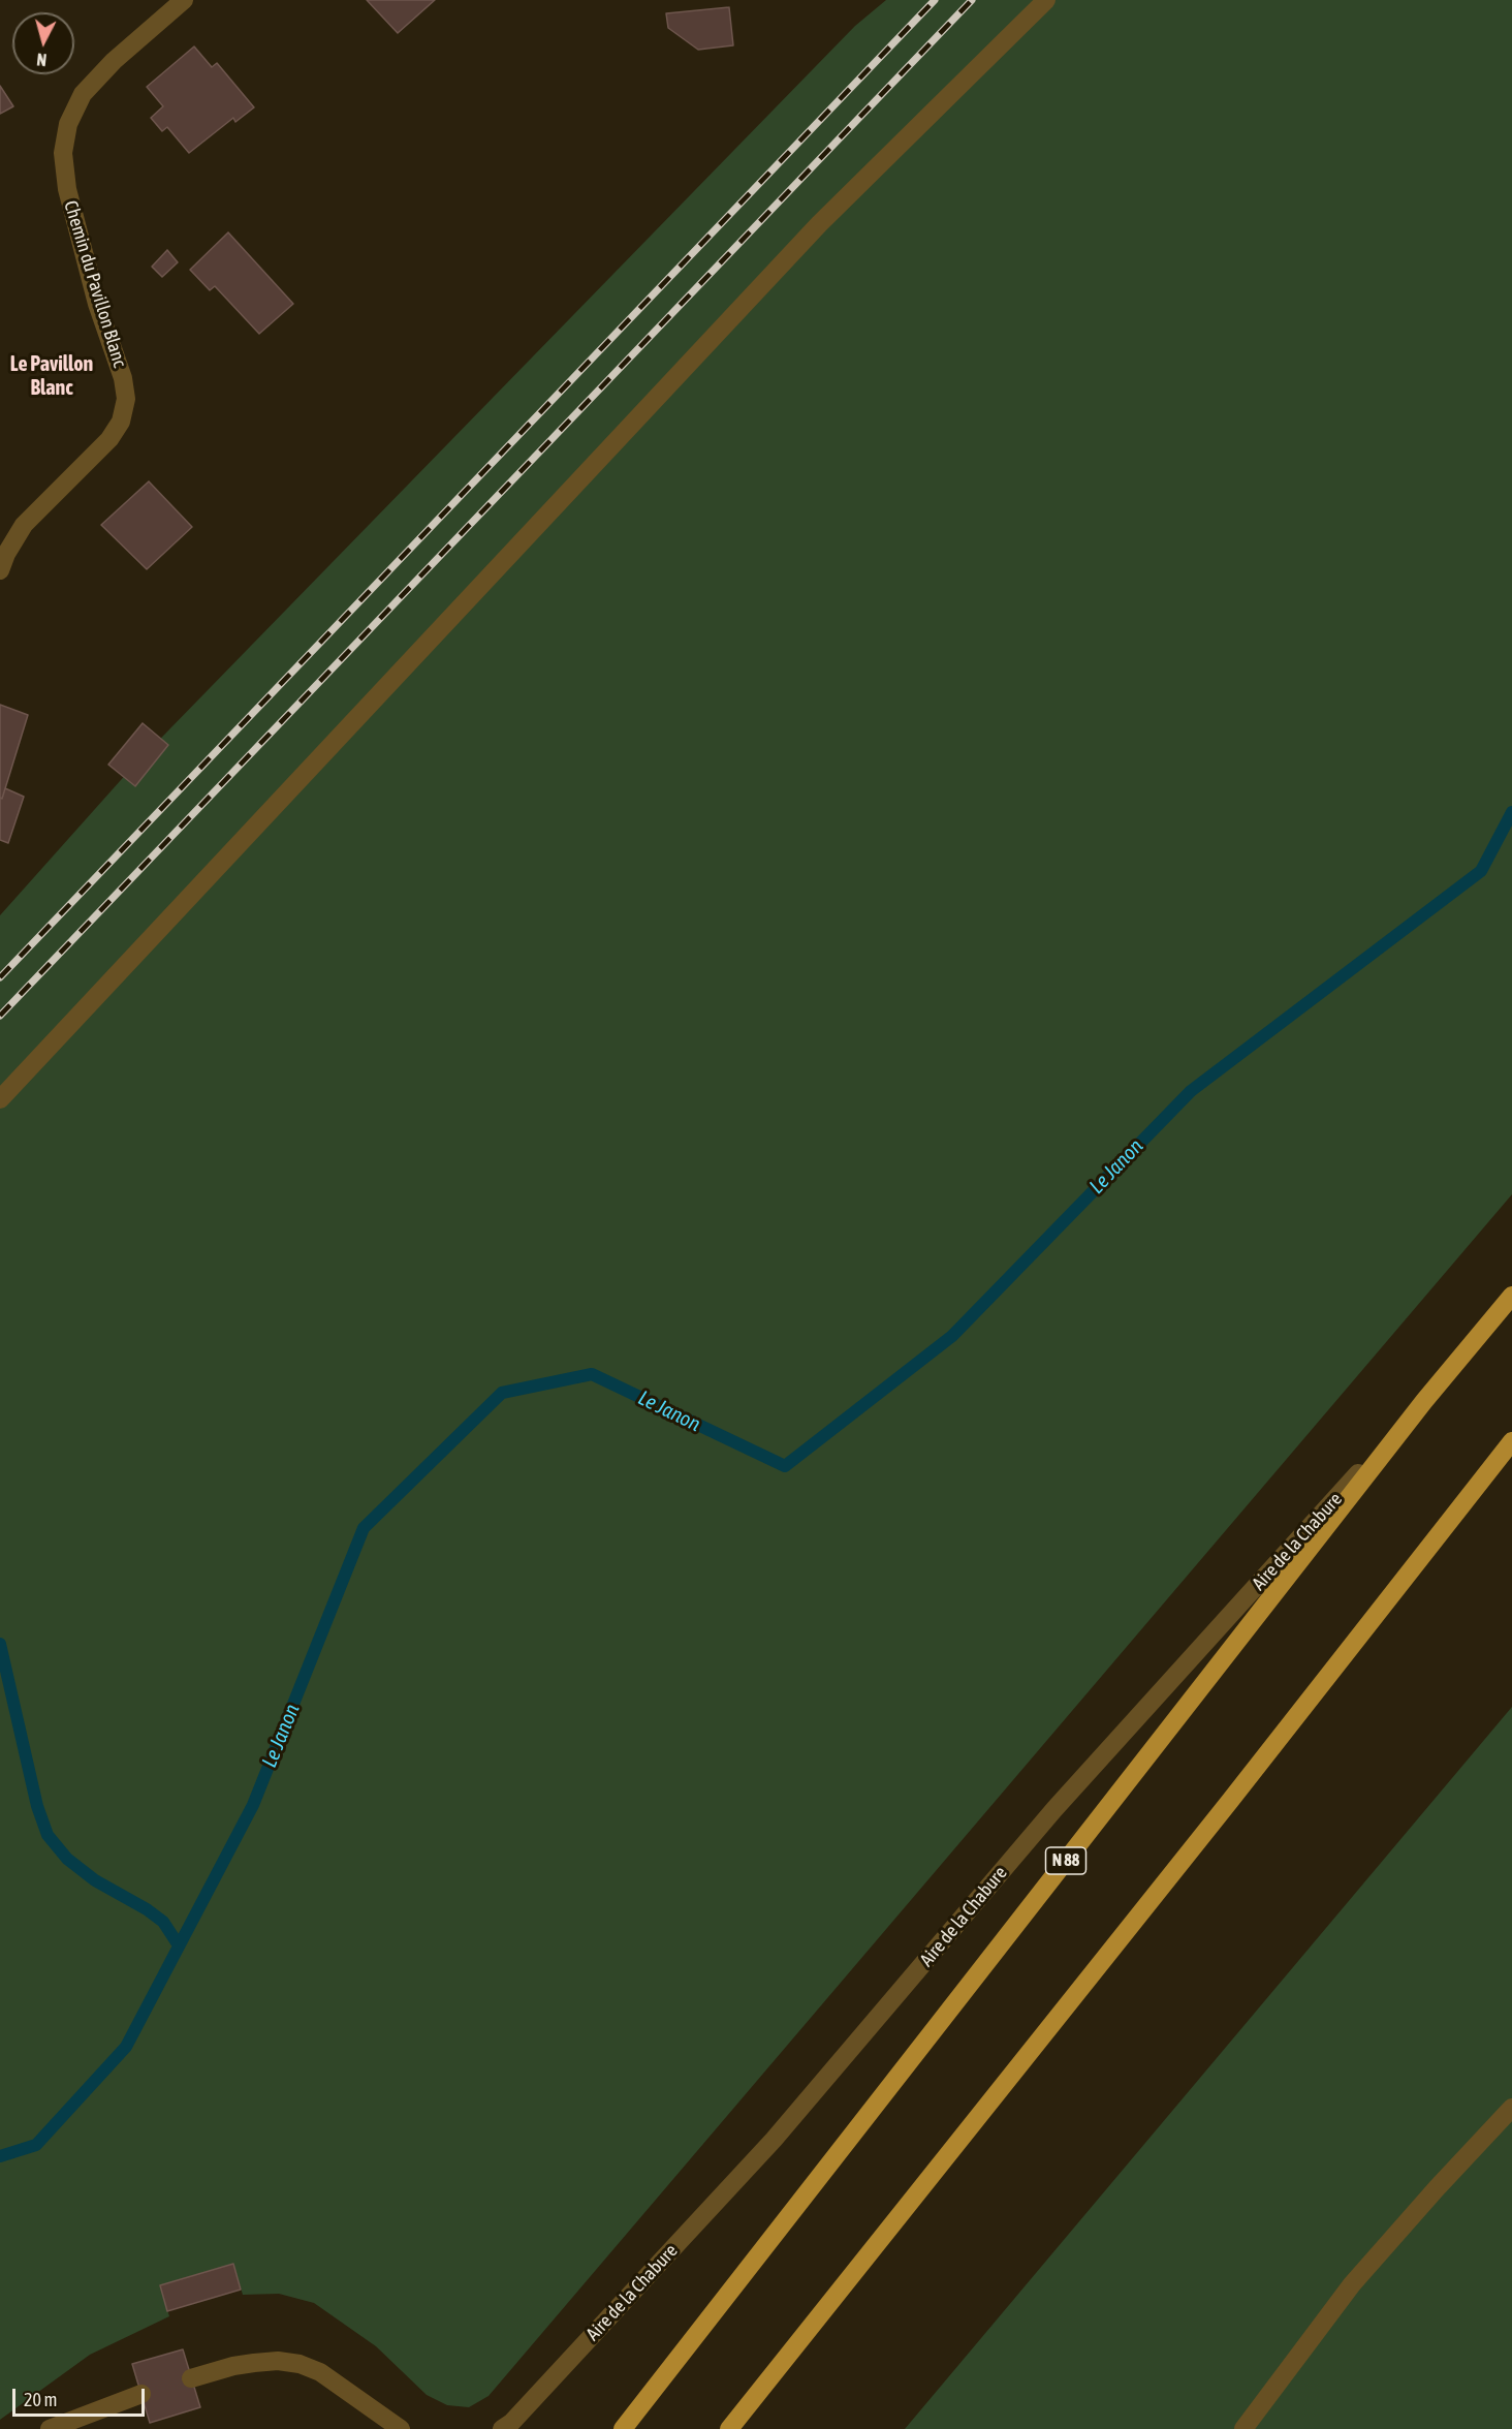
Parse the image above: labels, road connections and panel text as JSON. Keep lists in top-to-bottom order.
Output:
{
  "streets": {
    "highway": ["N 88"],
    "street": ["Chemin du Pavillon Blanc", "Aire de la Chabure"]
  },
  "crossings": [
    ["Aire de la Chabure", "N 88"]
  ],
  "districts": ["Le Pavillon Blanc"],
  "water": ["Le Janon"],
  "scale_bar": "20 m",
  "north": "bottom"
}
